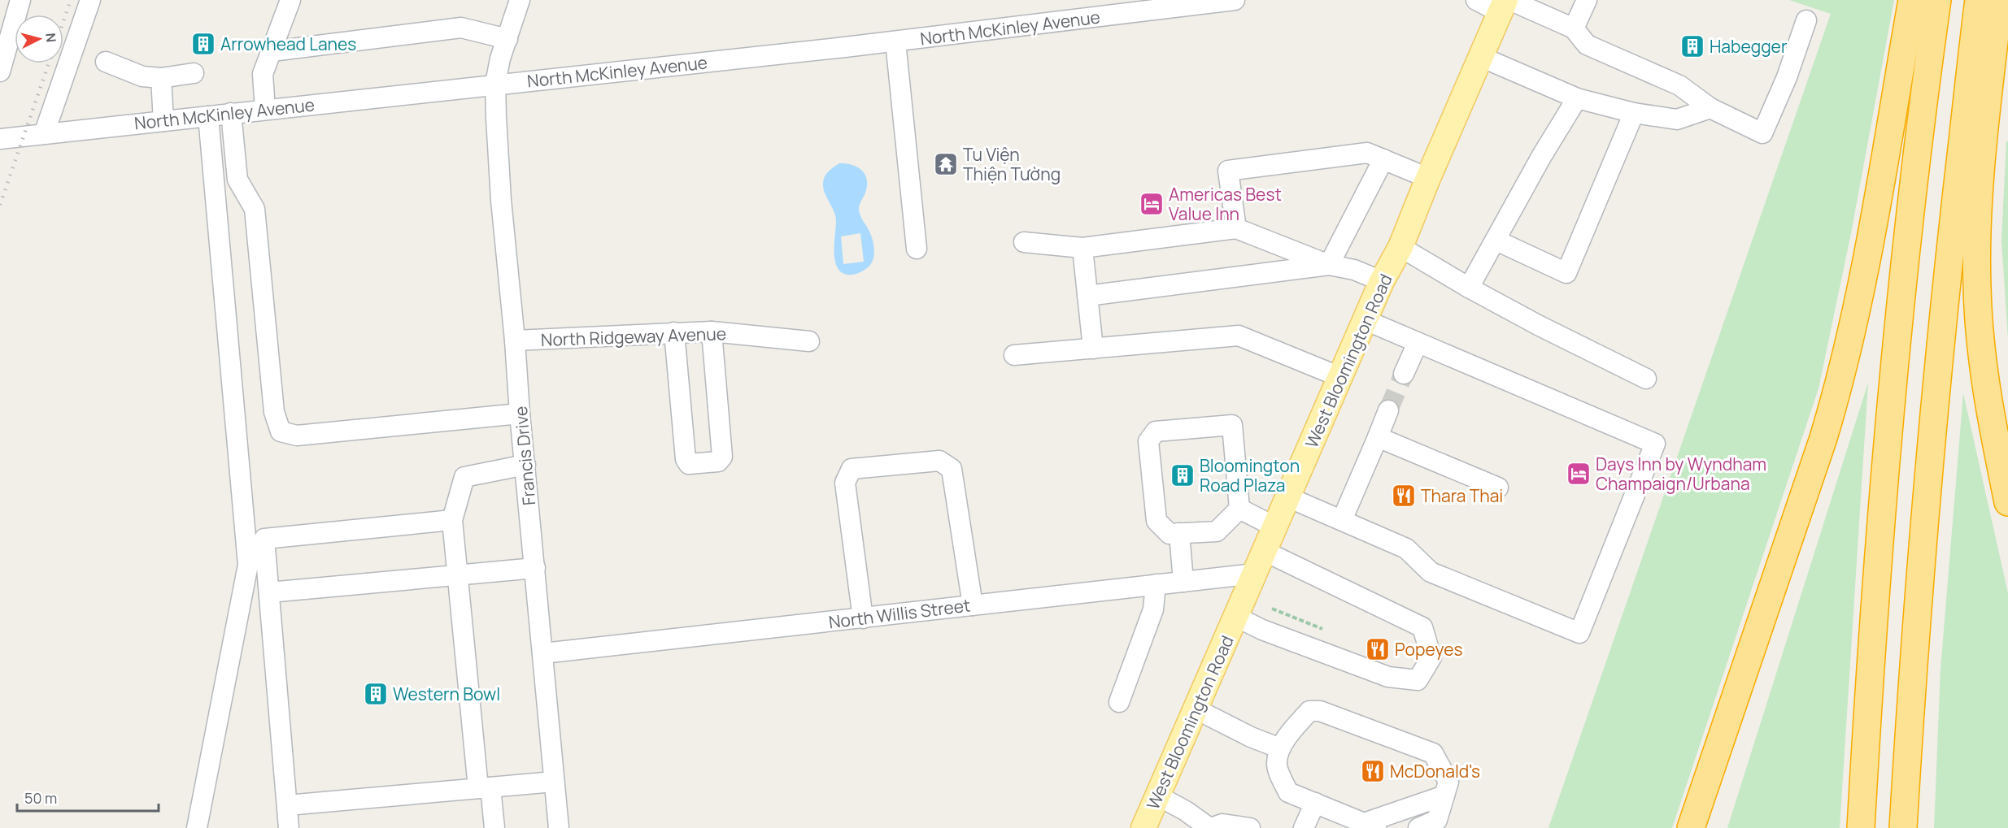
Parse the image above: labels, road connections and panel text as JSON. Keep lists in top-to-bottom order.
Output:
{
  "streets": {
    "main road": ["West Bloomington Road"],
    "street": [
      "North McKinley Avenue",
      "North Ridgeway Avenue",
      "Francis Drive",
      "North Willis Street"
    ]
  },
  "crossings": [
    ["North McKinley Avenue", "Francis Drive"],
    ["North Ridgeway Avenue", "Francis Drive"],
    ["West Bloomington Road", "North Willis Street"],
    ["Francis Drive", "North Willis Street"]
  ],
  "places": {
    "building": [
      "Arrowhead Lanes",
      "Habegger",
      "Bloomington Road Plaza",
      "Western Bowl"
    ],
    "temple": ["Tu Viện Thiện Tường"],
    "hotel": ["Americas Best Value Inn", "Days Inn by Wyndham Champaign/Urbana"],
    "restaurant": ["Thara Thai", "Popeyes", "McDonald's"]
  },
  "scale_bar": "50 m",
  "north": "right"
}
